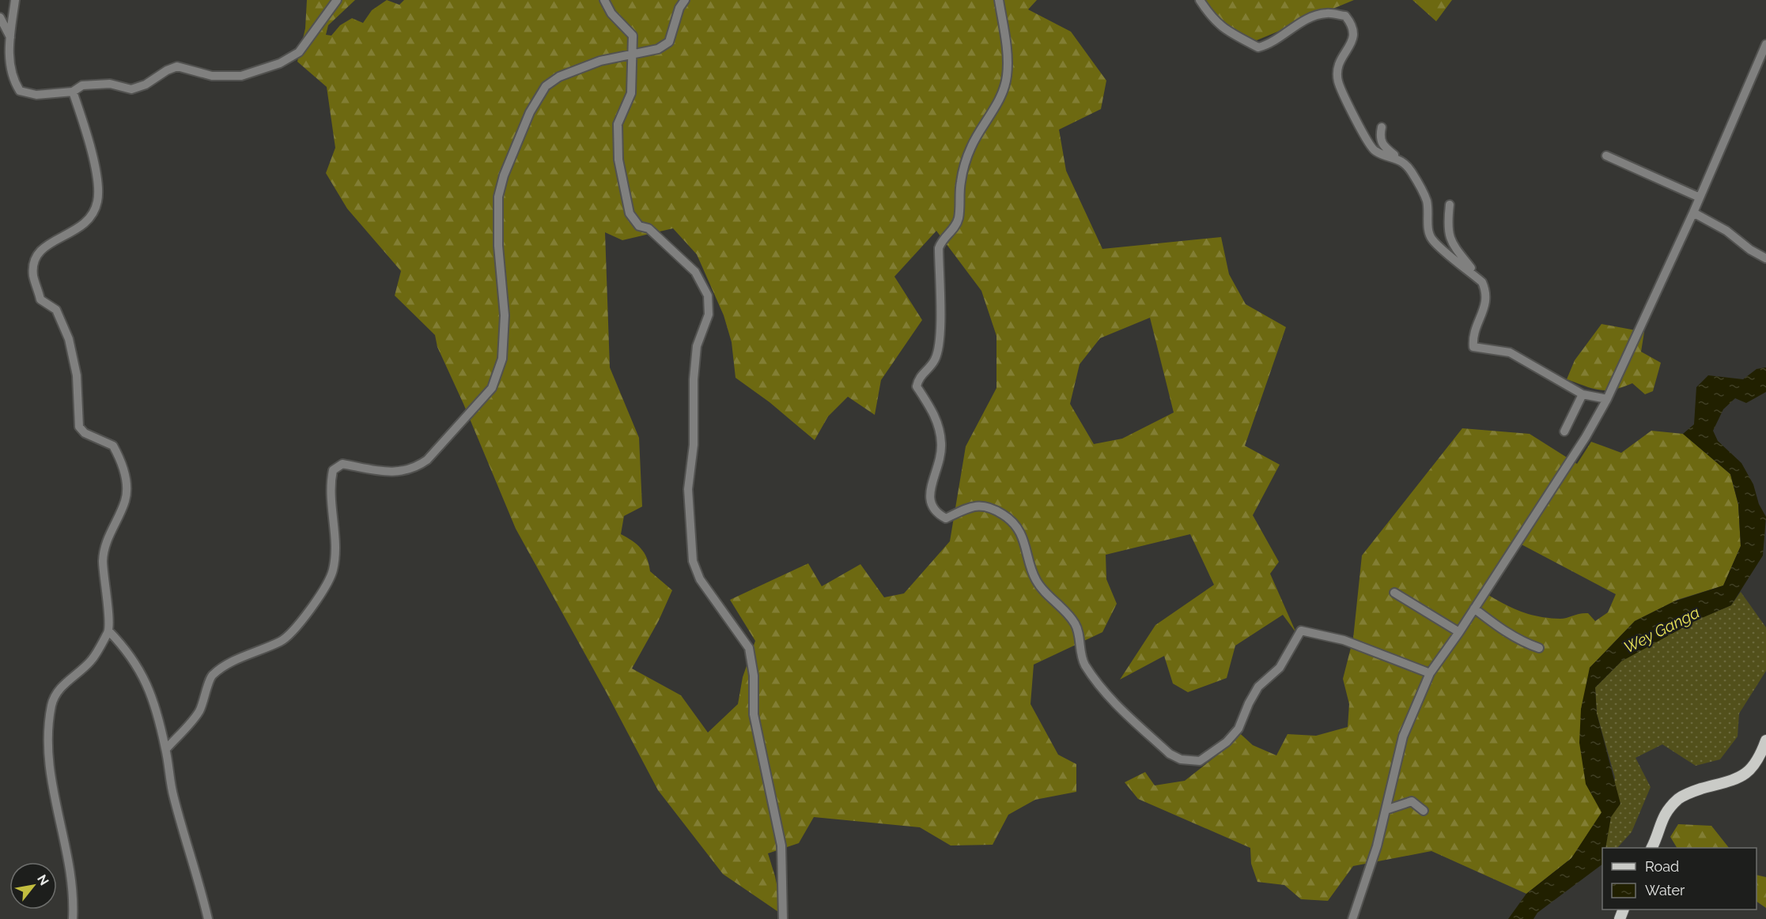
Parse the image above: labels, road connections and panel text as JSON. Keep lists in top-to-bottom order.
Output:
{
  "water": ["Wey Ganga"],
  "legend": ["Road", "Water"],
  "north": "top right"
}
